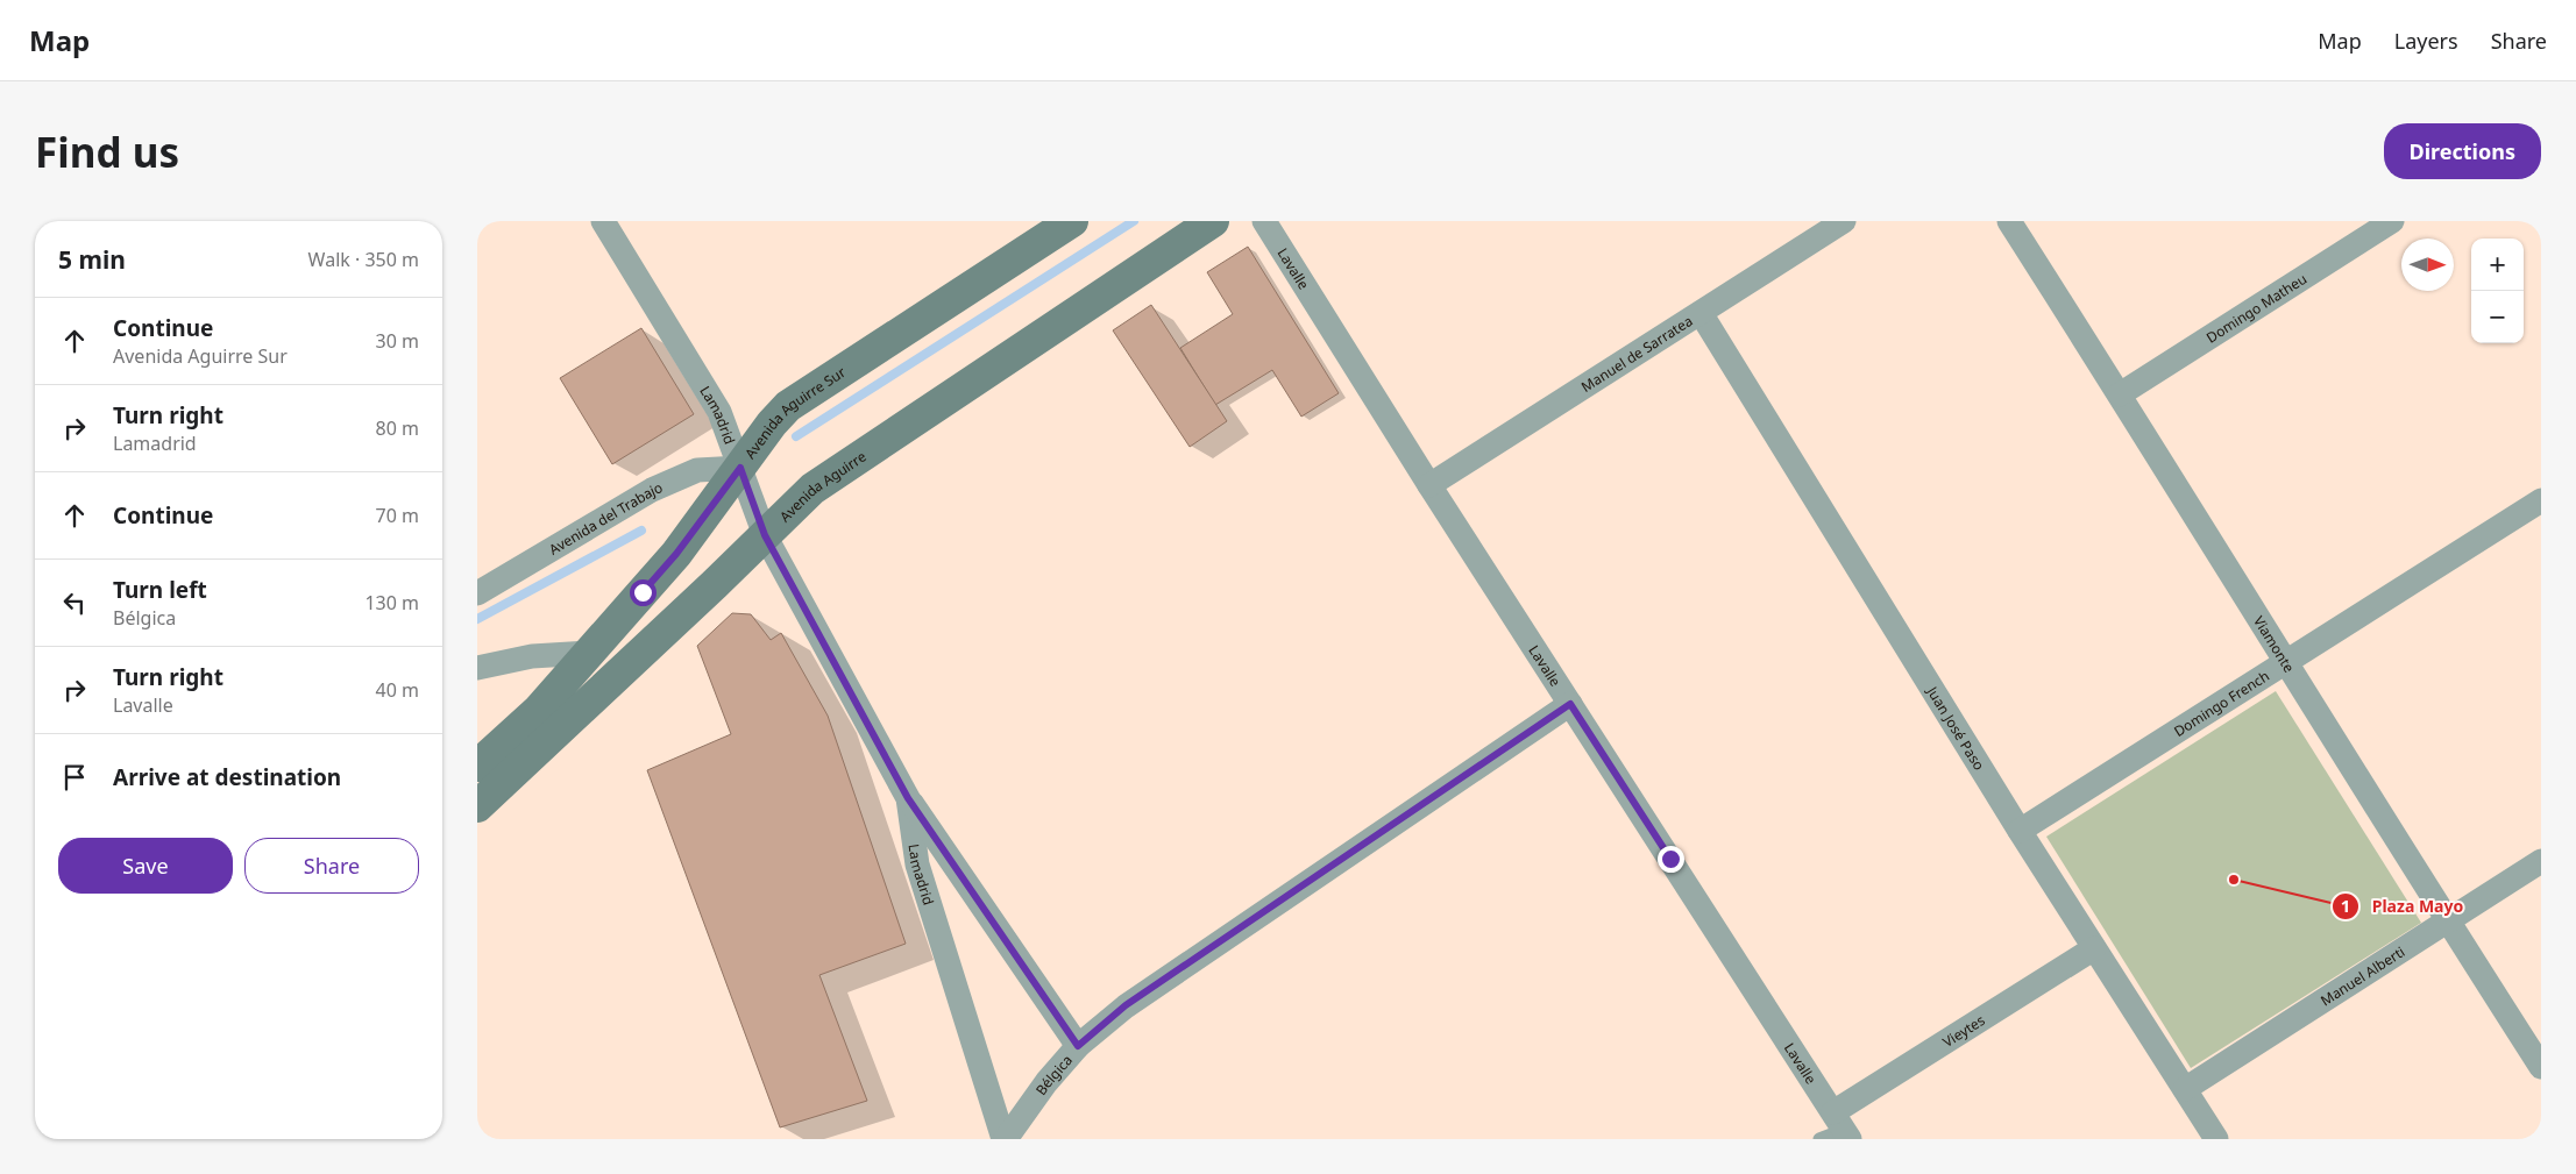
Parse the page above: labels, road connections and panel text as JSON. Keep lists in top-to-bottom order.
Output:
{
  "streets": {
    "main road": ["Avenida Aguirre Sur", "Avenida Aguirre"],
    "street": [
      "Lavalle",
      "Domingo Matheu",
      "Manuel de Sarratea",
      "Lamadrid",
      "Avenida del Trabajo",
      "Viamonte",
      "Domingo French",
      "Juan José Paso",
      "Manuel Alberti",
      "Vieytes",
      "Bélgica"
    ]
  },
  "crossings": [
    ["Lavalle", "Manuel de Sarratea"],
    ["Lavalle", "Vieytes"],
    ["Lavalle", "Bélgica"],
    ["Domingo Matheu", "Viamonte"],
    ["Manuel de Sarratea", "Juan José Paso"],
    ["Avenida Aguirre Sur", "Lamadrid"],
    ["Avenida Aguirre Sur", "Avenida del Trabajo"],
    ["Lamadrid", "Avenida Aguirre"],
    ["Lamadrid", "Avenida del Trabajo"],
    ["Lamadrid", "Bélgica"],
    ["Viamonte", "Domingo French"],
    ["Viamonte", "Manuel Alberti"],
    ["Domingo French", "Juan José Paso"],
    ["Juan José Paso", "Manuel Alberti"],
    ["Juan José Paso", "Vieytes"]
  ],
  "places": ["Plaza Mayo"],
  "north": "right",
  "page": {
    "header": "Map",
    "nav": ["Map", "Layers", "Share"],
    "buttons": [
      "Directions",
      ["Save", "Share"]
    ],
    "title": "Find us",
    "heading": ["5 min", "Walk · 350 m"],
    "map_buttons": ["+", "−"],
    "list": [
      ["Continue", "Avenida Aguirre Sur", "30 m"],
      ["Turn right", "Lamadrid", "80 m"],
      ["Continue", "70 m"],
      ["Turn left", "Bélgica", "130 m"],
      ["Turn right", "Lavalle", "40 m"],
      "Arrive at destination"
    ]
  }
}
